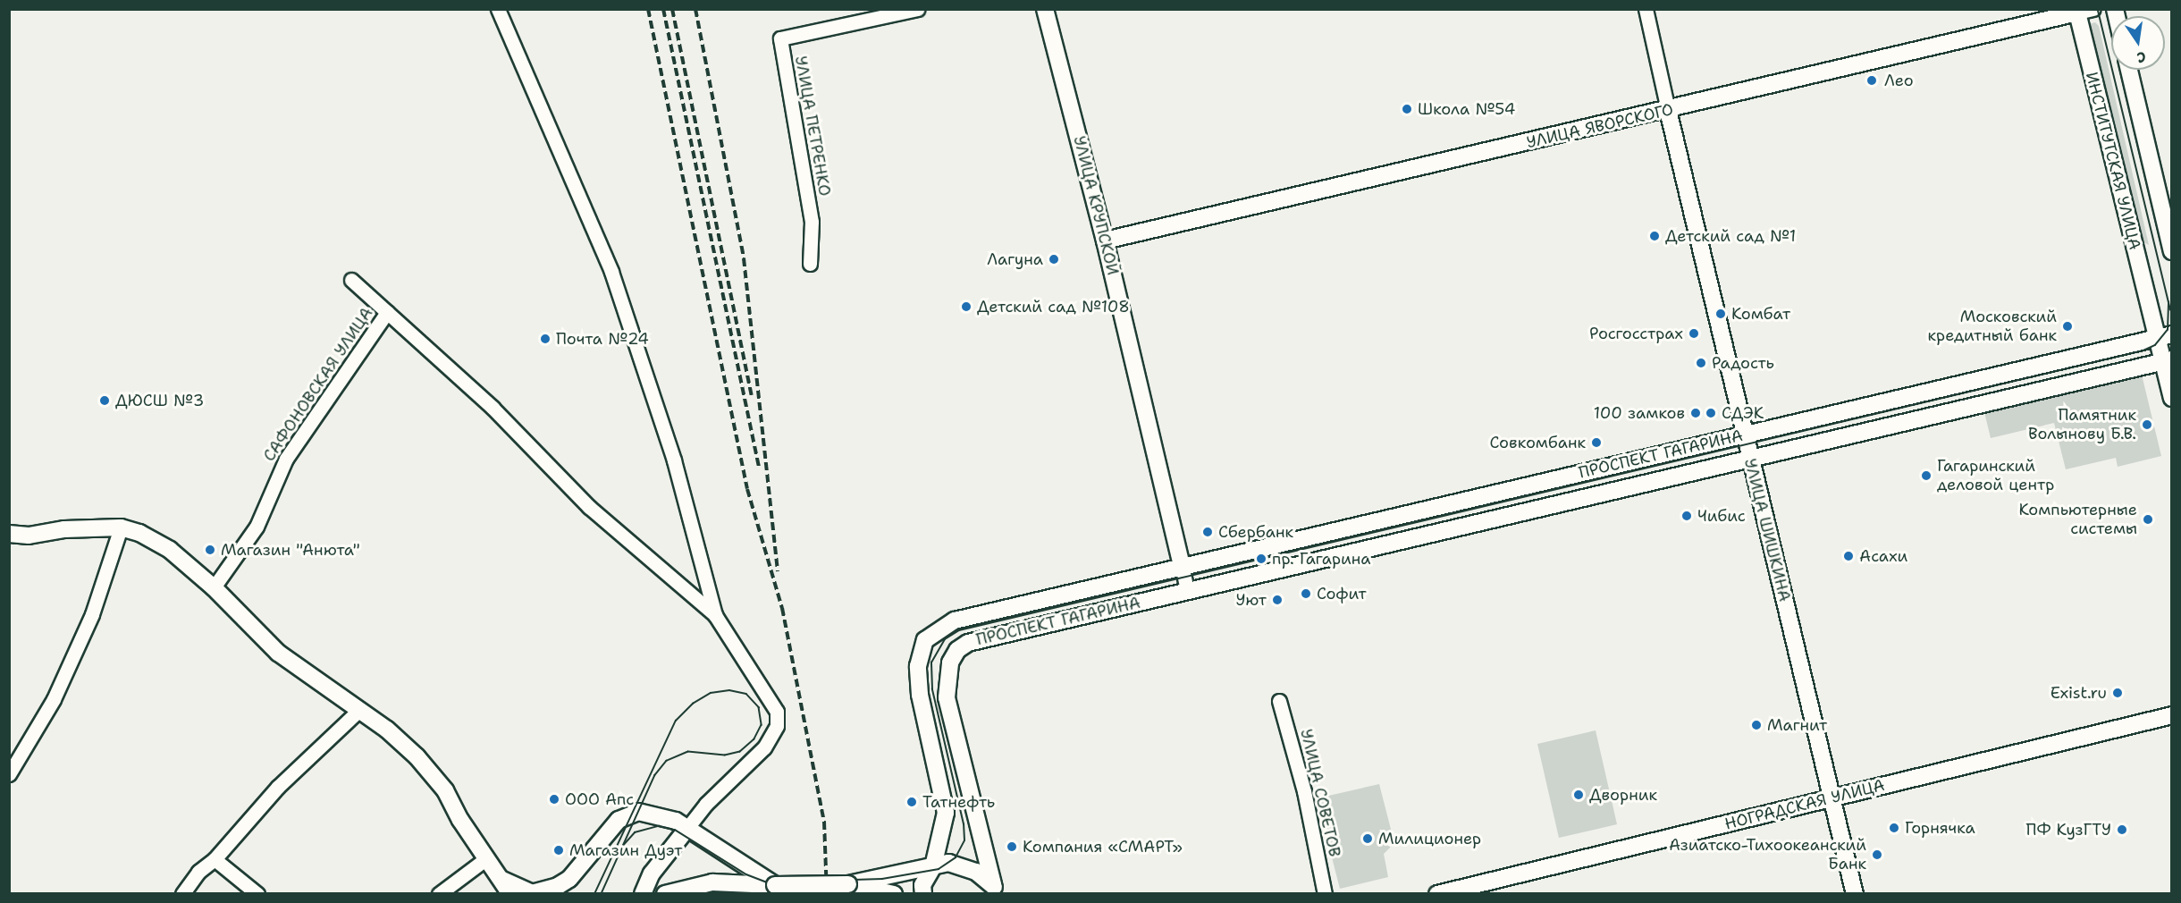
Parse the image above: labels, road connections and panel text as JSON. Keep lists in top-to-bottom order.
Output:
{
  "streets": {
    "main road": [
      "УЛИЦА ЯВОРСКОГО",
      "ИНСТИТУТСКАЯ УЛИЦА",
      "УЛИЦА КРУПСКОЙ",
      "ПРОСПЕКТ ГАГАРИНА",
      "УЛИЦА ШИШКИНА",
      "НОГРАДСКАЯ УЛИЦА"
    ],
    "street": ["УЛИЦА ПЕТРЕНКО", "САФОНОВСКАЯ УЛИЦА", "УЛИЦА СОВЕТОВ"]
  },
  "crossings": [
    ["УЛИЦА ЯВОРСКОГО", "ИНСТИТУТСКАЯ УЛИЦА"],
    ["УЛИЦА ЯВОРСКОГО", "УЛИЦА КРУПСКОЙ"],
    ["УЛИЦА ЯВОРСКОГО", "УЛИЦА ШИШКИНА"],
    ["ИНСТИТУТСКАЯ УЛИЦА", "ПРОСПЕКТ ГАГАРИНА"],
    ["УЛИЦА КРУПСКОЙ", "ПРОСПЕКТ ГАГАРИНА"],
    ["ПРОСПЕКТ ГАГАРИНА", "УЛИЦА ШИШКИНА"],
    ["УЛИЦА ШИШКИНА", "НОГРАДСКАЯ УЛИЦА"]
  ],
  "places": [
    "Лео",
    "Школа №54",
    "Детский сад №1",
    "Лагуна",
    "Детский сад №108",
    "Комбат",
    "Московский кредитный банк",
    "Росгосстрах",
    "Почта №24",
    "Радость",
    "ДЮСШ №3",
    "100 замков",
    "СДЭК",
    "Памятник Волынову Б.В.",
    "Совкомбанк",
    "Гагаринский деловой центр",
    "Чибис",
    "Компьютерные системы",
    "Сбербанк",
    "Магазин \"Анюта\"",
    "Асахи",
    "пр. Гагарина",
    "Софит",
    "Уют",
    "Exist.ru",
    "Магнит",
    "Дворник",
    "ООО Апс",
    "Татнефть",
    "Горнячка",
    "ПФ КузГТУ",
    "Милиционер",
    "Компания «СМАРТ»",
    "Магазин Дуэт",
    "Азиатско-Тихоокеанский Банк"
  ],
  "north": "bottom"
}
